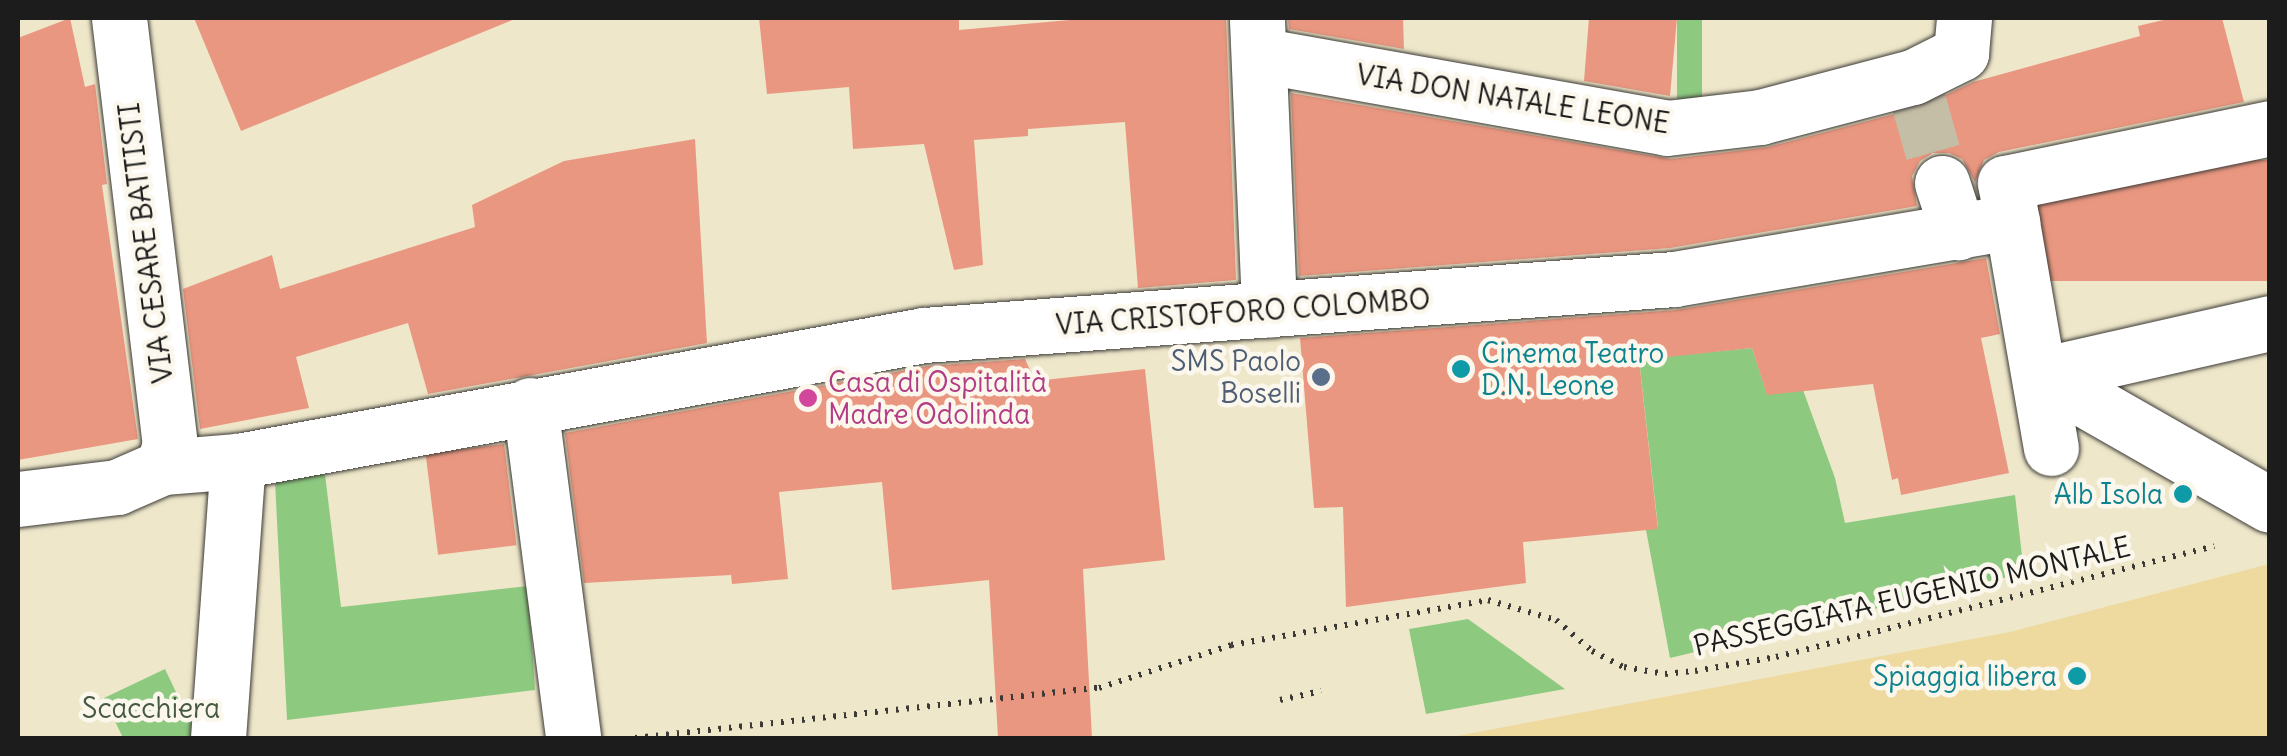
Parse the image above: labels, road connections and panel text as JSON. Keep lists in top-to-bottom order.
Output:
{
  "streets": {
    "street": ["VIA DON NATALE LEONE", "VIA CESARE BATTISTI", "VIA CRISTOFORO COLOMBO"],
    "path": ["PASSEGGIATA EUGENIO MONTALE"]
  },
  "crossings": [
    ["VIA CESARE BATTISTI", "VIA CRISTOFORO COLOMBO"]
  ],
  "parks": ["Scacchiera"],
  "places": [
    "Cinema Teatro D.N. Leone",
    "SMS Paolo Boselli",
    "Casa di Ospitalità Madre Odolinda",
    "Alb Isola",
    "Spiaggia libera"
  ]
}
